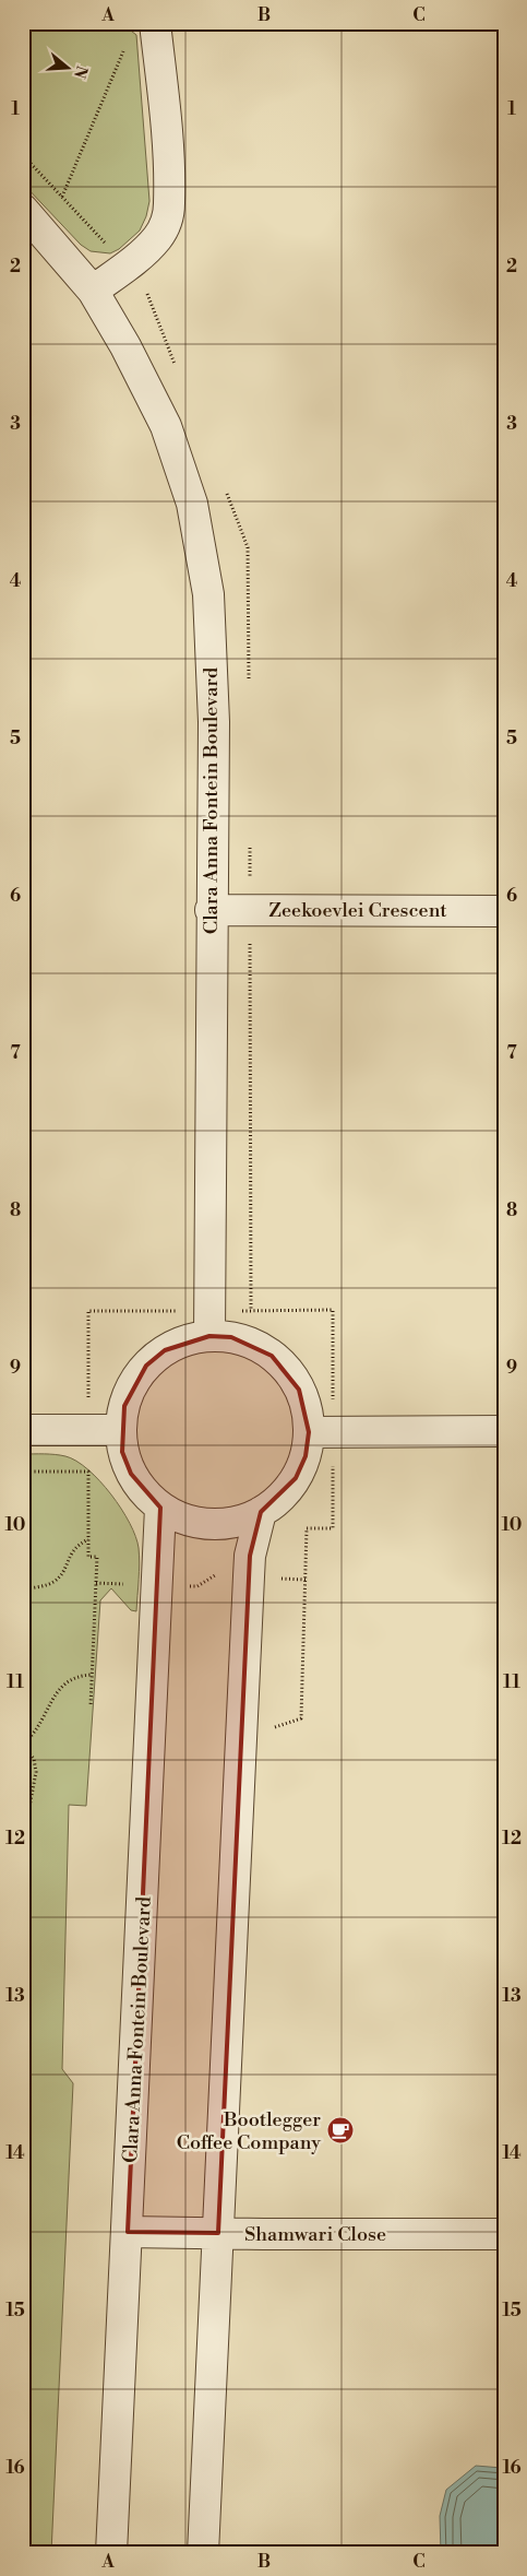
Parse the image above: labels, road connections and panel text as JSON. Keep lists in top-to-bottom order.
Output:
{
  "streets": {
    "street": ["Clara Anna Fontein Boulevard", "Zeekoevlei Crescent", "Shamwari Close"]
  },
  "crossings": [
    ["Clara Anna Fontein Boulevard", "Zeekoevlei Crescent"],
    ["Clara Anna Fontein Boulevard", "Shamwari Close"]
  ],
  "places": {
    "cafe": ["Bootlegger Coffee Company"]
  },
  "north": "right",
  "grid": {
    "columns": ["A", "B", "C"],
    "rows": [
      "1",
      "2",
      "3",
      "4",
      "5",
      "6",
      "7",
      "8",
      "9",
      "10",
      "11",
      "12",
      "13",
      "14",
      "15",
      "16"
    ]
  }
}
